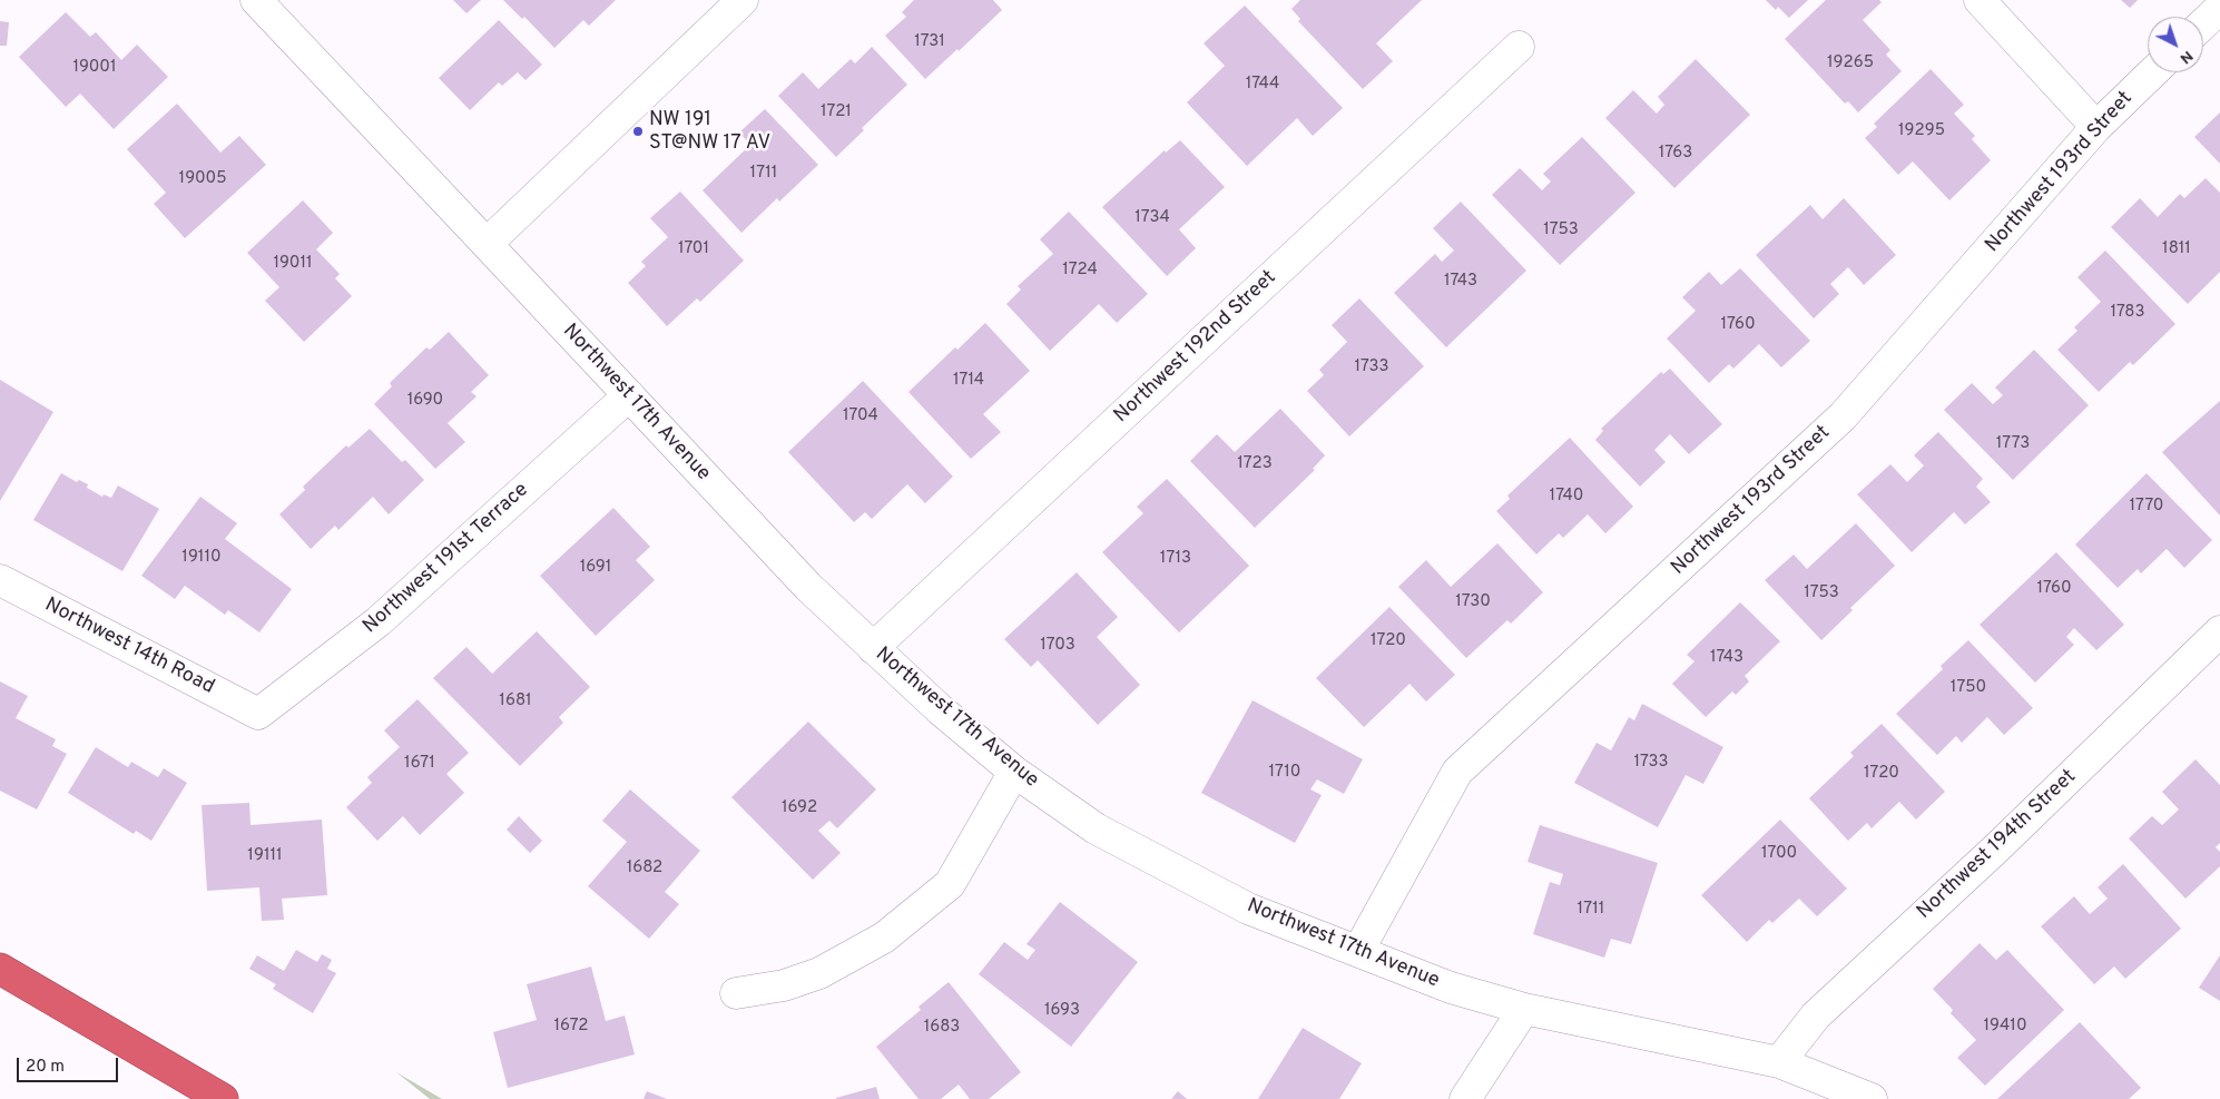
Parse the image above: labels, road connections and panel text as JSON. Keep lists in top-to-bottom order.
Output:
{
  "streets": {
    "street": [
      "Northwest 193rd Street",
      "Northwest 192nd Street",
      "Northwest 17th Avenue",
      "Northwest 191st Terrace",
      "Northwest 14th Road",
      "Northwest 194th Street"
    ]
  },
  "crossings": [
    ["Northwest 193rd Street", "Northwest 17th Avenue"],
    ["Northwest 192nd Street", "Northwest 17th Avenue"],
    ["Northwest 17th Avenue", "Northwest 191st Terrace"],
    ["Northwest 17th Avenue", "Northwest 194th Street"],
    ["Northwest 191st Terrace", "Northwest 14th Road"]
  ],
  "places": ["NW 191 ST@NW 17 AV"],
  "house_numbers": [
    "1731",
    "19265",
    "19001",
    "1744",
    "1721",
    "19295",
    "1763",
    "1711",
    "19005",
    "1734",
    "1753",
    "1701",
    "1811",
    "19011",
    "1724",
    "1743",
    "1783",
    "1760",
    "1733",
    "1714",
    "1690",
    "1704",
    "1773",
    "1723",
    "1740",
    "1770",
    "19110",
    "1713",
    "1691",
    "1760",
    "1753",
    "1730",
    "1720",
    "1703",
    "1743",
    "1750",
    "1681",
    "1733",
    "1671",
    "1710",
    "1720",
    "1692",
    "1700",
    "19111",
    "1682",
    "1711",
    "1693",
    "1672",
    "19410",
    "1683"
  ],
  "scale_bar": "20 m",
  "north": "bottom right"
}
